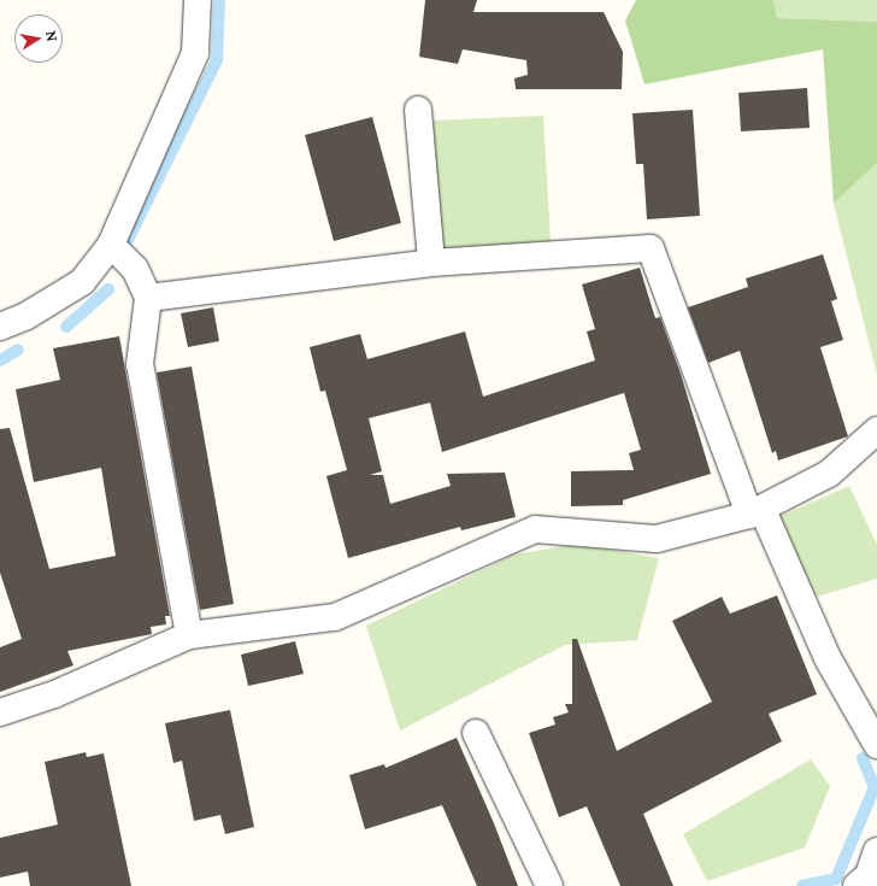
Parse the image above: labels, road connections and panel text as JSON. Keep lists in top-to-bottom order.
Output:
{
  "north": "right"
}
